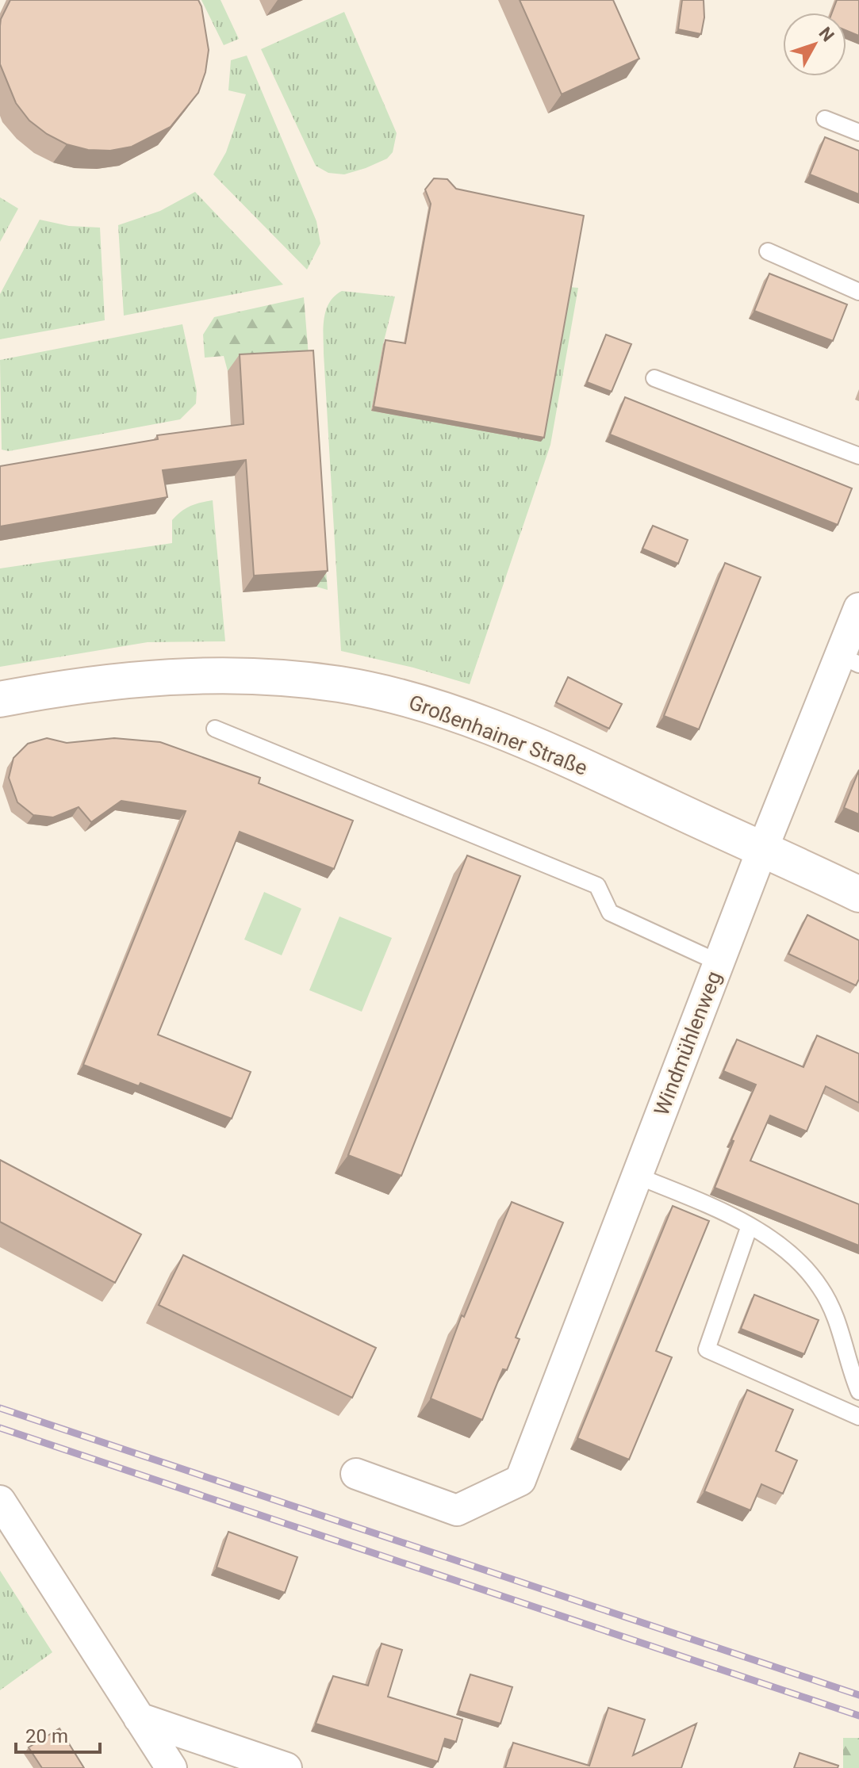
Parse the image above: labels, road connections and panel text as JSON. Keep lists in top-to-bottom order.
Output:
{
  "streets": {
    "main road": ["Großenhainer Straße"],
    "street": ["Windmühlenweg"]
  },
  "crossings": [
    ["Großenhainer Straße", "Windmühlenweg"]
  ],
  "scale_bar": "20 m",
  "north": "top right"
}
